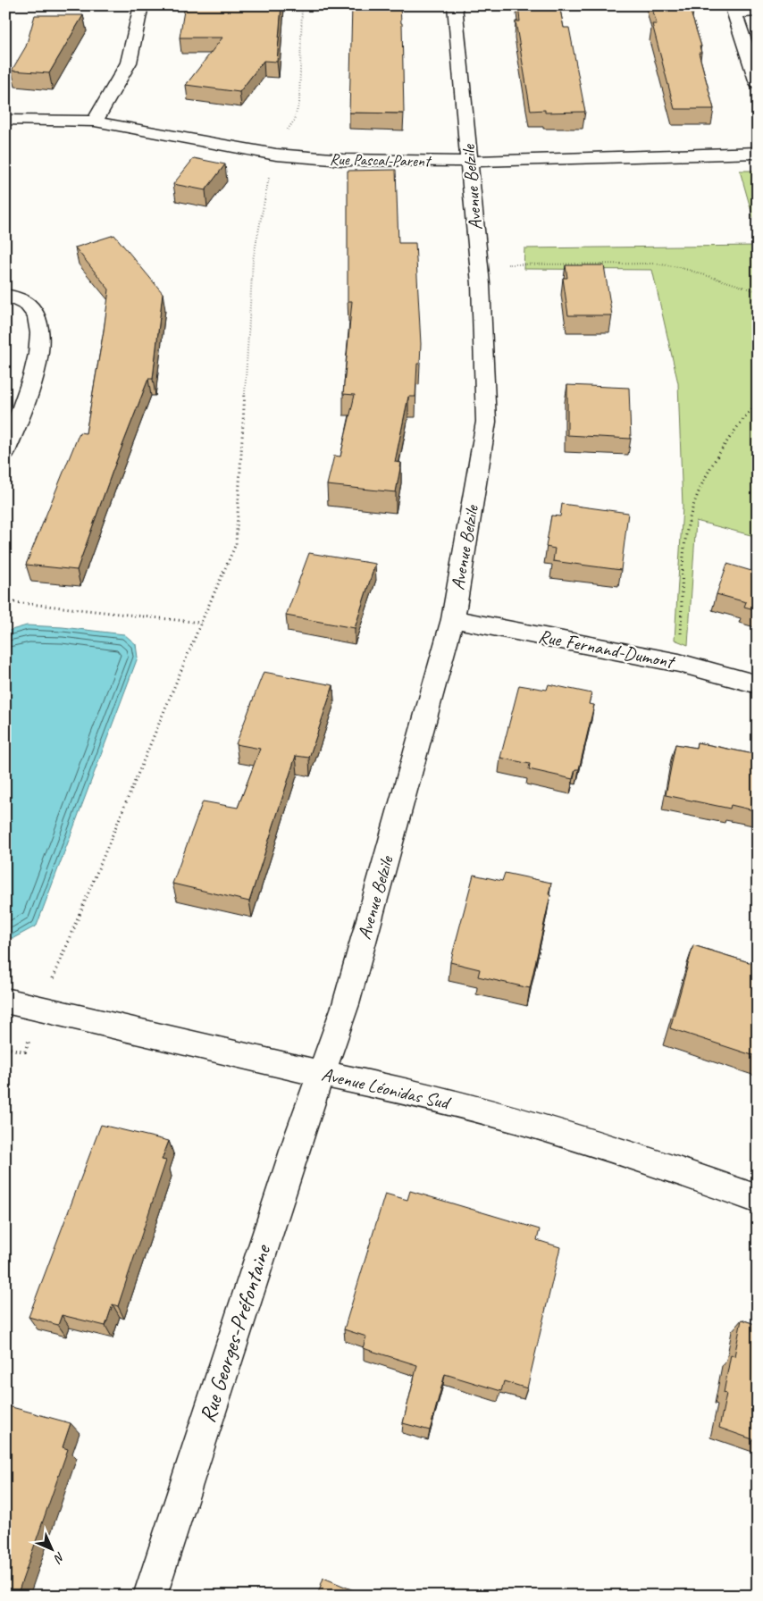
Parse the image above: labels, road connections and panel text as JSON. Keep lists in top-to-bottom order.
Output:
{
  "streets": {
    "street": [
      "Rue Pascal-Parent",
      "Avenue Belzile",
      "Rue Fernand-Dumont",
      "Avenue Léonidas Sud",
      "Rue Georges-Préfontaine"
    ]
  },
  "crossings": [
    ["Rue Pascal-Parent", "Avenue Belzile"],
    ["Avenue Belzile", "Rue Fernand-Dumont"],
    ["Avenue Belzile", "Avenue Léonidas Sud"],
    ["Avenue Belzile", "Rue Georges-Préfontaine"],
    ["Avenue Léonidas Sud", "Rue Georges-Préfontaine"]
  ],
  "north": "bottom right"
}
